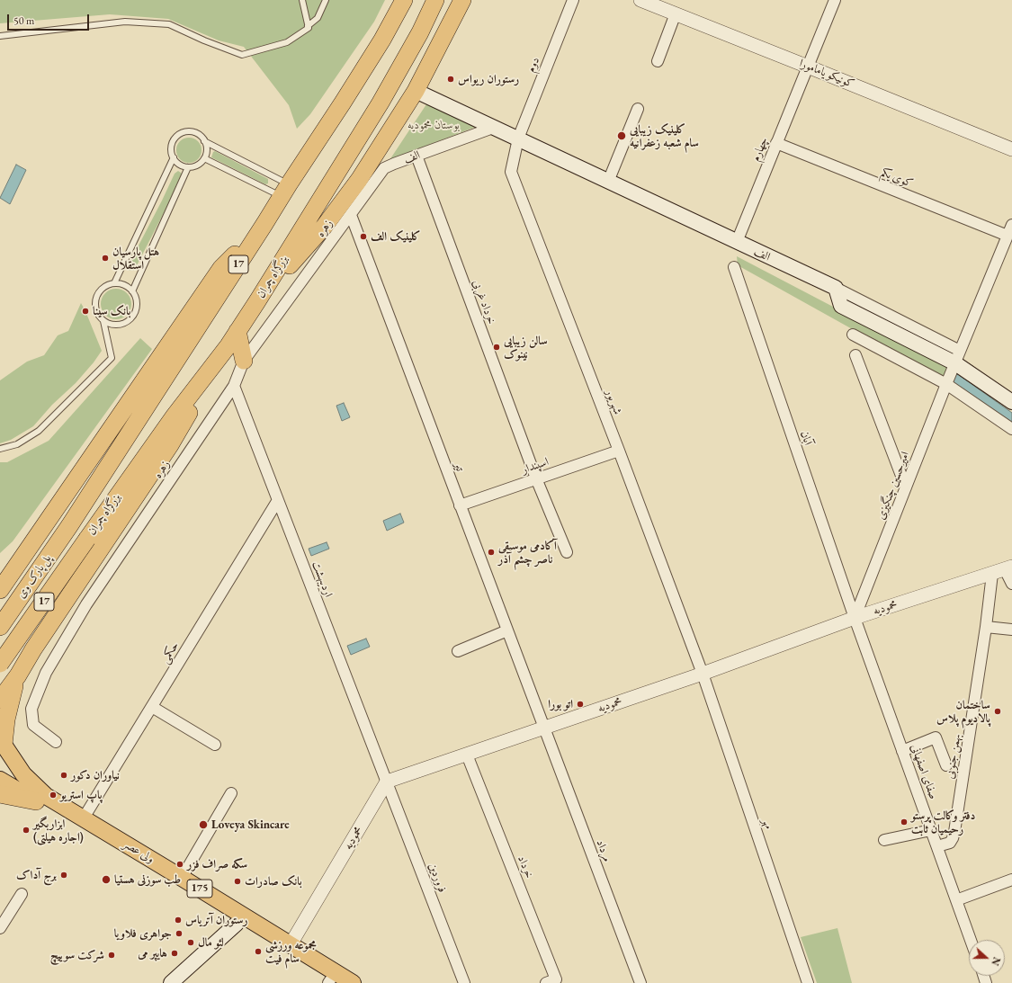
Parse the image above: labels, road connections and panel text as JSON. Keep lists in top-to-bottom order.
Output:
{
  "streets": {
    "highway": ["17", "بزرگراه چمران", "پل پارک وی"],
    "main road": ["الف", "ولی عصر", "175"],
    "street": [
      "دوم",
      "کونیکو یامامورا",
      "چهارم",
      "کوی یکم",
      "زهره",
      "خرداد غربی",
      "شهریور",
      "آبان",
      "اسپندار",
      "تیر",
      "امیرحسین چنگیزی",
      "اردیبهشت",
      "محمودیه",
      "حکمی",
      "بهمن جنوبی",
      "صفای اصفهانی",
      "مهر",
      "مرداد",
      "خرداد",
      "فروردین"
    ]
  },
  "crossings": [
    ["دوم", "الف"],
    ["دوم", "شهریور"],
    ["کونیکو یامامورا", "چهارم"],
    ["چهارم", "الف"],
    ["چهارم", "کوی یکم"],
    ["الف", "زهره"],
    ["الف", "خرداد غربی"],
    ["الف", "شهریور"],
    ["الف", "تیر"],
    ["الف", "امیرحسین چنگیزی"],
    ["کوی یکم", "امیرحسین چنگیزی"],
    ["زهره", "تیر"],
    ["زهره", "اردیبهشت"],
    ["بزرگراه چمران", "پل پارک وی"],
    ["خرداد غربی", "اسپندار"],
    ["شهریور", "اسپندار"],
    ["شهریور", "محمودیه"],
    ["شهریور", "مهر"],
    ["آبان", "امیرحسین چنگیزی"],
    ["آبان", "محمودیه"],
    ["آبان", "صفای اصفهانی"],
    ["اسپندار", "تیر"],
    ["تیر", "محمودیه"],
    ["تیر", "مرداد"],
    ["امیرحسین چنگیزی", "محمودیه"],
    ["امیرحسین چنگیزی", "صفای اصفهانی"],
    ["اردیبهشت", "محمودیه"],
    ["اردیبهشت", "حکمی"],
    ["اردیبهشت", "فروردین"],
    ["محمودیه", "بهمن جنوبی"],
    ["محمودیه", "صفای اصفهانی"],
    ["محمودیه", "مهر"],
    ["محمودیه", "مرداد"],
    ["محمودیه", "ولی عصر"],
    ["محمودیه", "خرداد"],
    ["محمودیه", "فروردین"],
    ["حکمی", "ولی عصر"],
    ["بهمن جنوبی", "صفای اصفهانی"]
  ],
  "parks": ["بوستان محمودیه"],
  "places": [
    "رستوران ریواس",
    "کلینیک زیبایی سام شعبه زعفرانیه",
    "کلینیک الف",
    "هتل پارسیان استقلال",
    "بانک سینا",
    "سالن زیبایی نینوک",
    "آکادمی موسیقی ناصر چشم آذر",
    "اتو بورا",
    "ساختمان پالادیوم پلاس",
    "نیاوران دکور",
    "پاپ استریو",
    "دفتر وکالت پرستو رحیمیان ثابت",
    "Loveya Skincare",
    "ابزاربگیر (اجاره هیلتی)",
    "سکه صراف فزر",
    "برج آداک",
    "طب سوزنی هستیا",
    "بانک صادرات",
    "رستوران آتریاس",
    "جواهری فلاویا",
    "لئو مال",
    "مجموعه ورزشی سام فیت",
    "هایپر می",
    "شرکت سوییچ"
  ],
  "scale_bar": "50 m",
  "north": "right"
}
